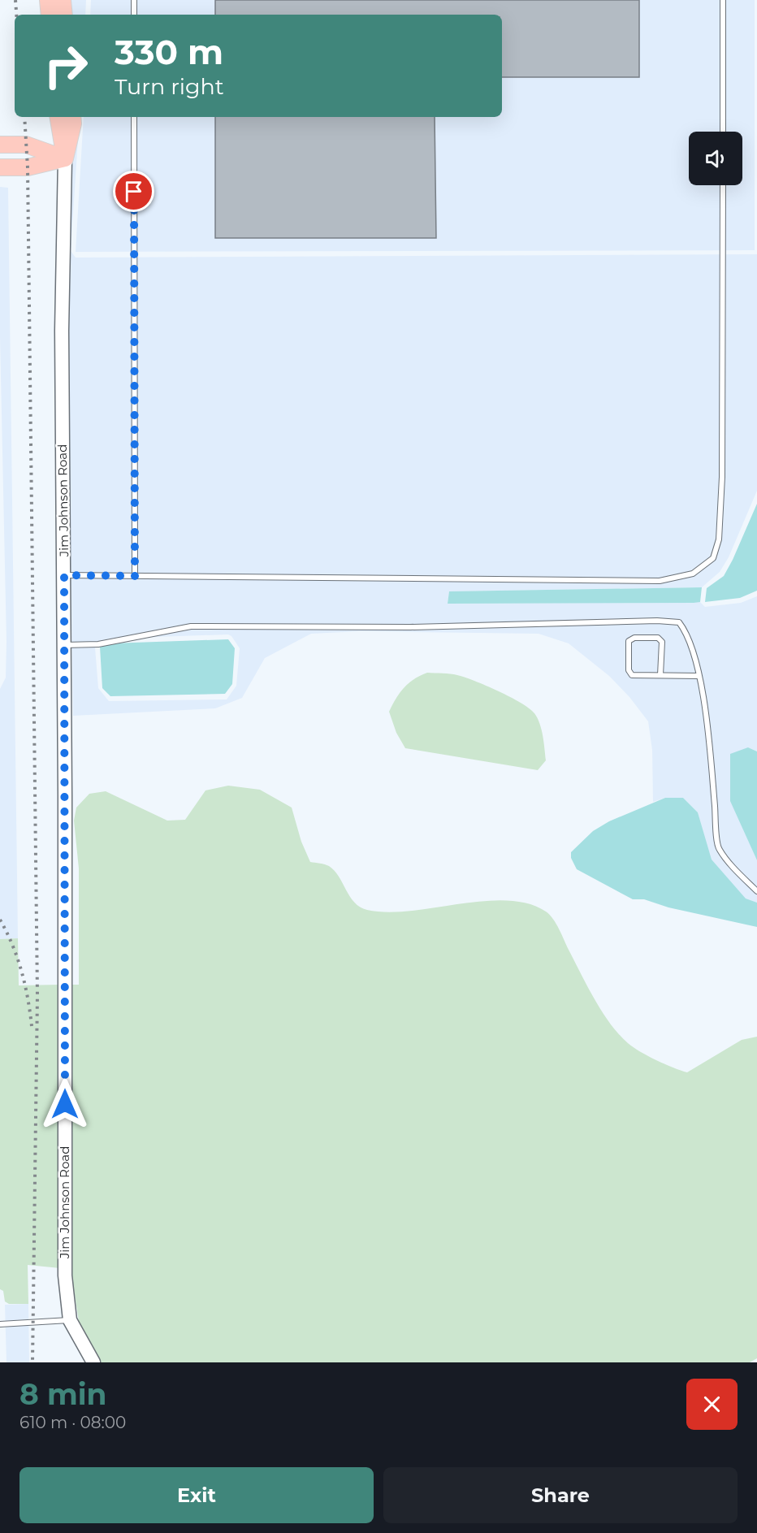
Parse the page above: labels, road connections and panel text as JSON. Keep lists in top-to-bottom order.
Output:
{
  "streets": {
    "main road": ["Jim Johnson Road"]
  },
  "page": {
    "turn": ["330 m", "Turn right"],
    "heading": ["8 min", "610 m · 08:00"],
    "buttons": ["Exit", "Share"]
  }
}
